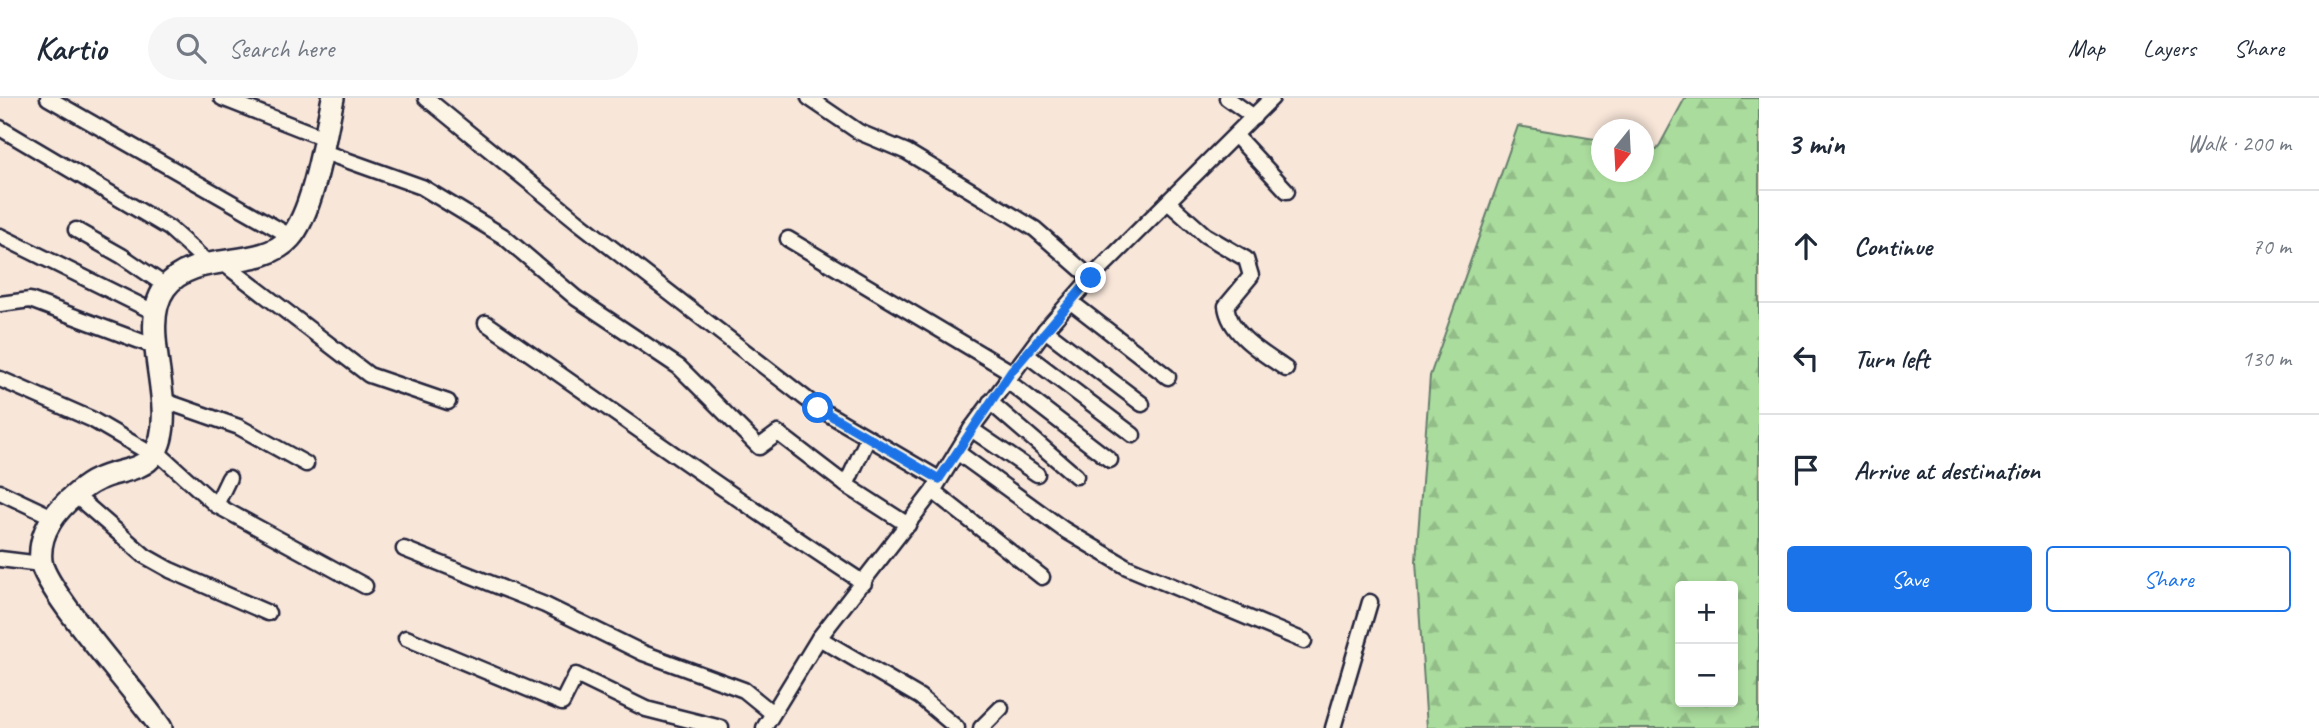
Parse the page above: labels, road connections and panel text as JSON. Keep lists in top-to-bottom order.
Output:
{
  "north": "bottom",
  "page": {
    "header": "Kartio",
    "search": "Search here",
    "nav": ["Map", "Layers", "Share"],
    "heading": ["3 min", "Walk · 200 m"],
    "list": [
      ["Continue", "70 m"],
      ["Turn left", "130 m"],
      "Arrive at destination"
    ],
    "buttons": ["Save", "Share"],
    "map_buttons": ["+", "−"]
  }
}
